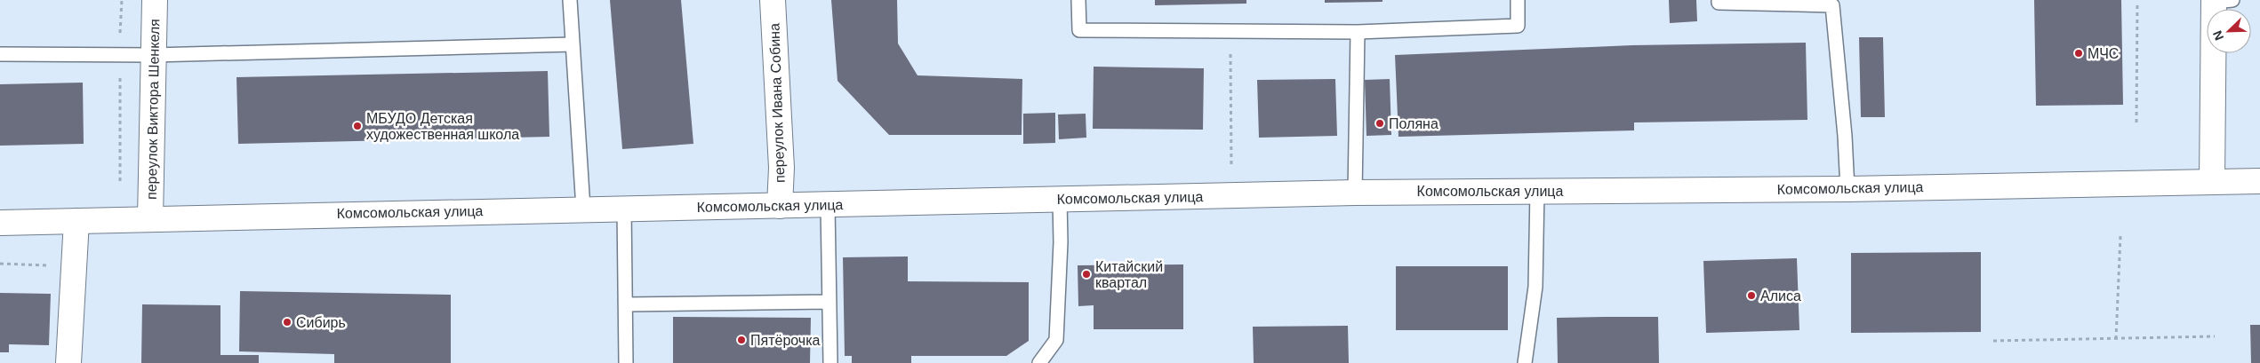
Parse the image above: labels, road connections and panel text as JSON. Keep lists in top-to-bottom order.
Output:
{
  "streets": {
    "main road": ["переулок Ивана Собина", "переулок Виктора Шенкеля", "Комсомольская улица"]
  },
  "crossings": [
    ["переулок Ивана Собина", "Комсомольская улица"],
    ["переулок Виктора Шенкеля", "Комсомольская улица"]
  ],
  "places": [
    "МЧС",
    "Поляна",
    "МБУДО Детская художественная школа",
    "Китайский квартал",
    "Алиса",
    "Сибирь",
    "Пятёрочка"
  ],
  "north": "bottom left"
}
